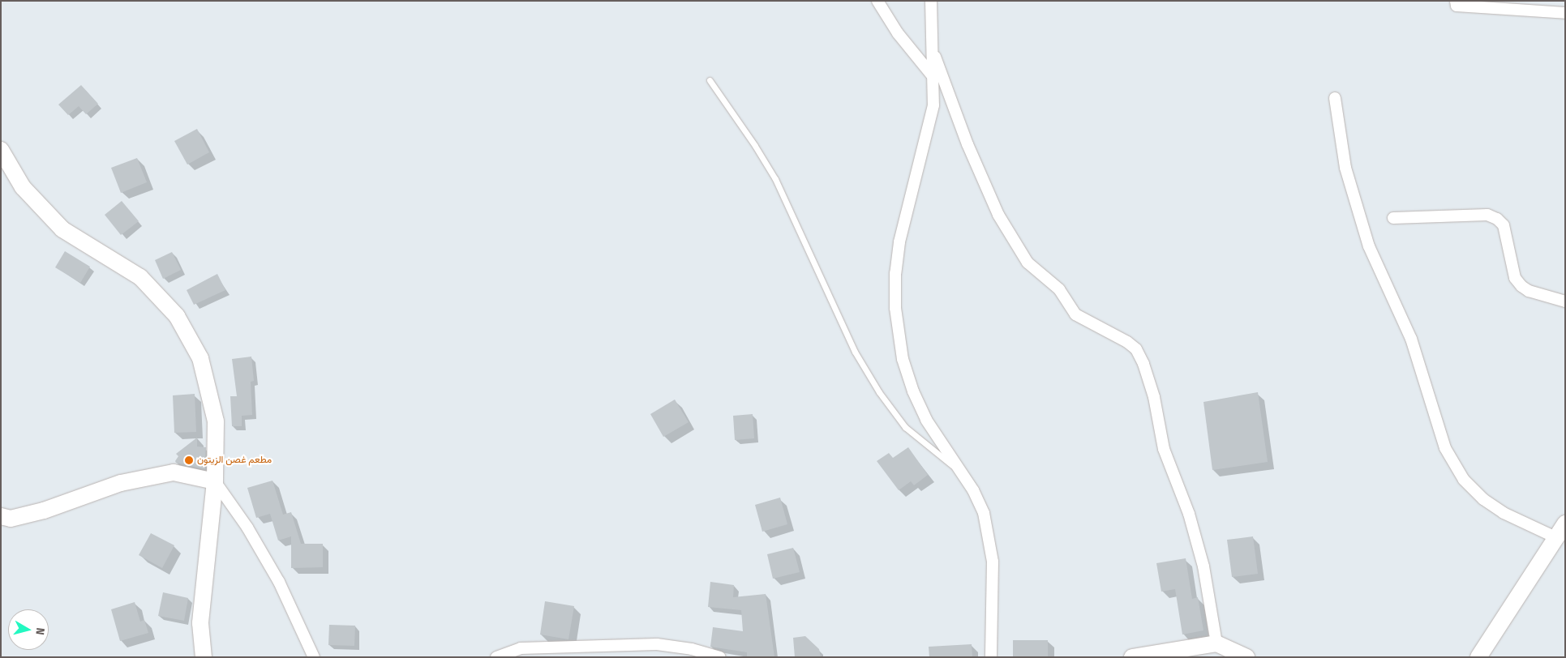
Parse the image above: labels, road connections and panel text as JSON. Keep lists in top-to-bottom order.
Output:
{
  "places": ["مطعم غصن الزيتون"],
  "north": "right"
}
